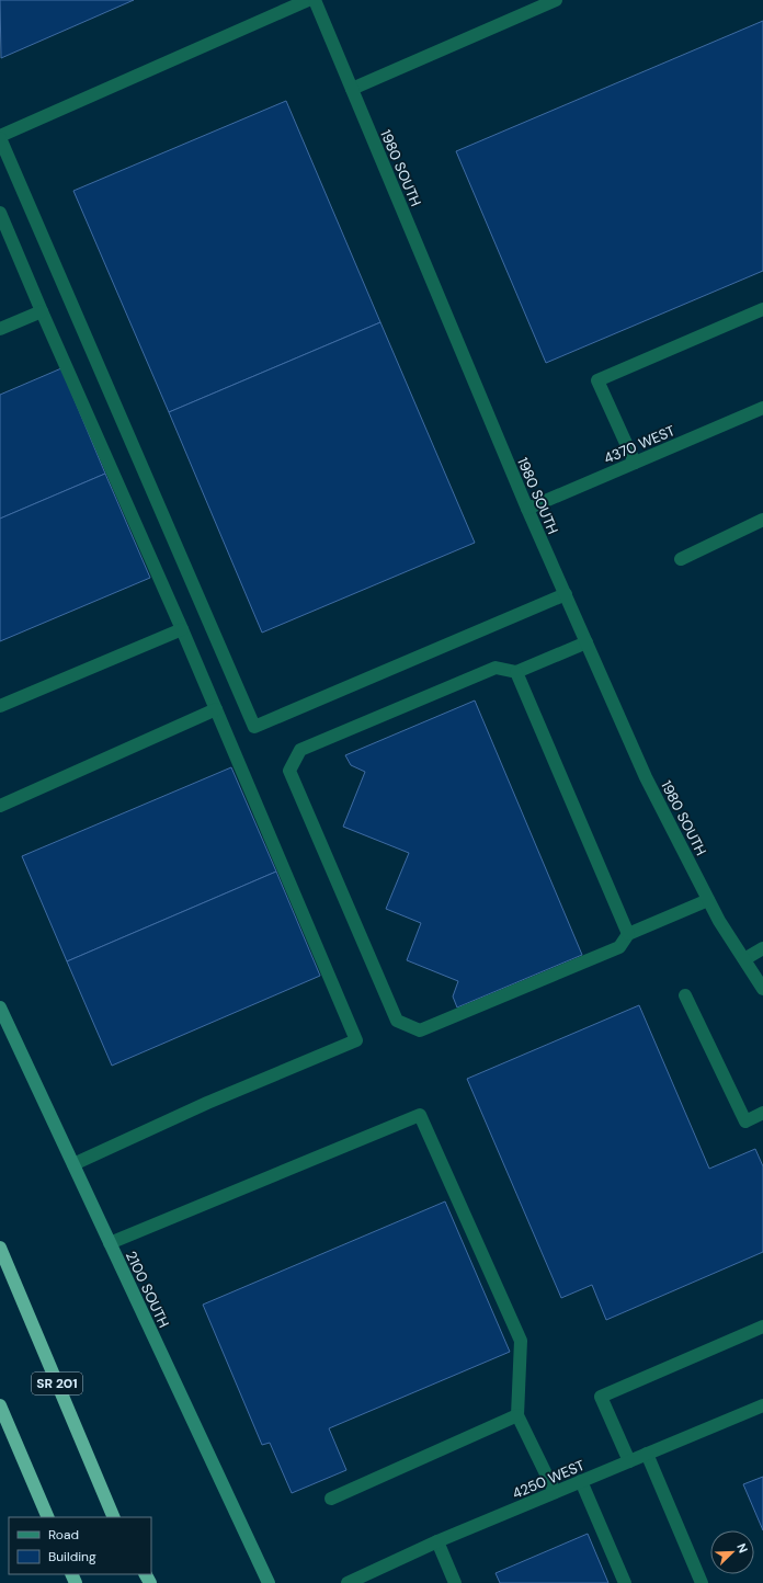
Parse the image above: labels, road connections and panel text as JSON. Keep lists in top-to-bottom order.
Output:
{
  "streets": {
    "highway": ["SR 201"],
    "street": [
      "1980 SOUTH",
      "4370 WEST",
      "2100 SOUTH",
      "4250 WEST"
    ]
  },
  "crossings": [
    ["1980 SOUTH", "4370 WEST"]
  ],
  "legend": ["Road", "Building"],
  "north": "top right"
}
